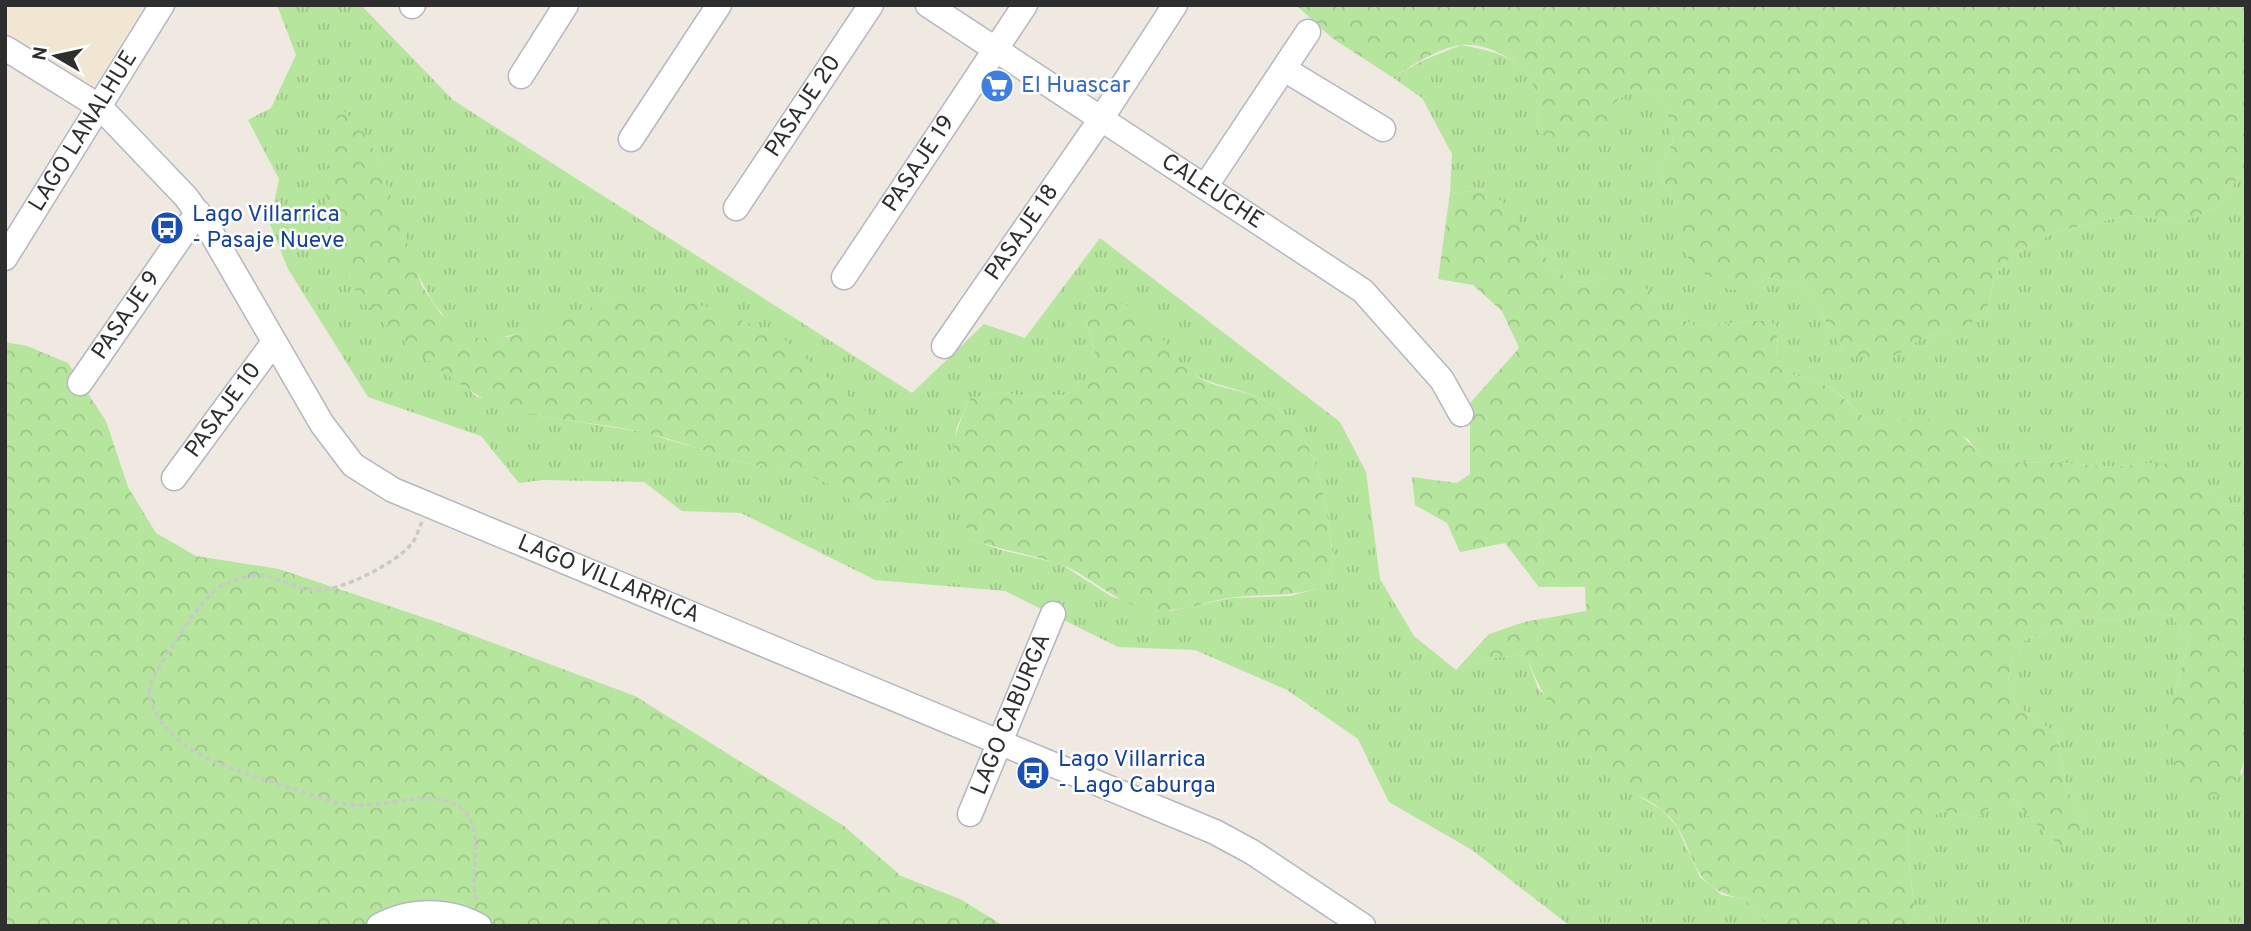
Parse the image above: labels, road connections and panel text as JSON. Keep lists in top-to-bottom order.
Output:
{
  "streets": {
    "street": [
      "PASAJE 20",
      "LAGO LANALHUE",
      "PASAJE 19",
      "CALEUCHE",
      "PASAJE 18",
      "PASAJE 9",
      "PASAJE 10",
      "LAGO VILLARRICA",
      "LAGO CABURGA"
    ]
  },
  "crossings": [
    ["LAGO LANALHUE", "LAGO VILLARRICA"],
    ["PASAJE 19", "CALEUCHE"],
    ["CALEUCHE", "PASAJE 18"],
    ["PASAJE 9", "LAGO VILLARRICA"],
    ["PASAJE 10", "LAGO VILLARRICA"],
    ["LAGO VILLARRICA", "LAGO CABURGA"]
  ],
  "places": {
    "supermarket": ["El Huascar"],
    "bus stop": ["Lago Villarrica - Pasaje Nueve", "Lago Villarrica - Lago Caburga"]
  },
  "north": "left"
}
